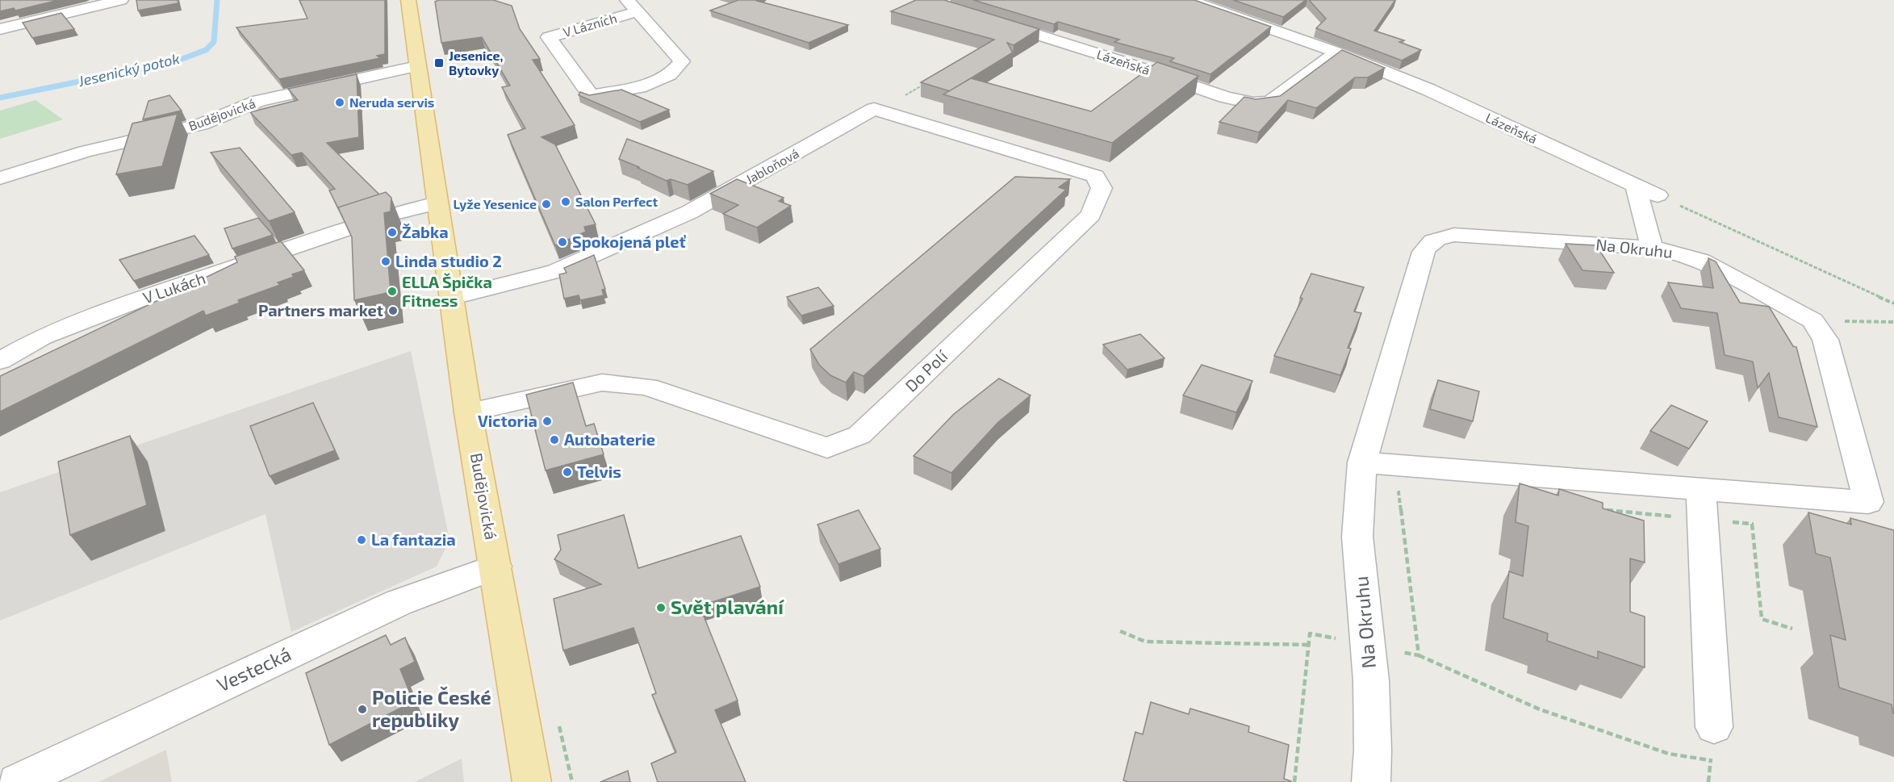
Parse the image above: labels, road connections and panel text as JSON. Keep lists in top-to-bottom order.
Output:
{
  "streets": {
    "main road": ["Budějovická"],
    "street": [
      "V Lázních",
      "Lázeňská",
      "Jabloňová",
      "Na Okruhu",
      "V Lukách",
      "Do Polí",
      "Vestecká"
    ]
  },
  "crossings": [
    ["Budějovická", "Jabloňová"],
    ["Budějovická", "V Lukách"],
    ["Budějovická", "Do Polí"],
    ["Budějovická", "Vestecká"],
    ["Jabloňová", "Do Polí"]
  ],
  "water": ["Jesenický potok"],
  "places": {
    "transit": ["Jesenice, Bytovky"],
    "other": [
      "Neruda servis",
      "Salon Perfect",
      "Lyže Yesenice",
      "Žabka",
      "Spokojená pleť",
      "Linda studio 2",
      "ELLA Špička Fitness",
      "Partners market",
      "Victoria",
      "Autobaterie",
      "Telvis",
      "La fantazia",
      "Svět plavání",
      "Policie České republiky"
    ]
  }
}
